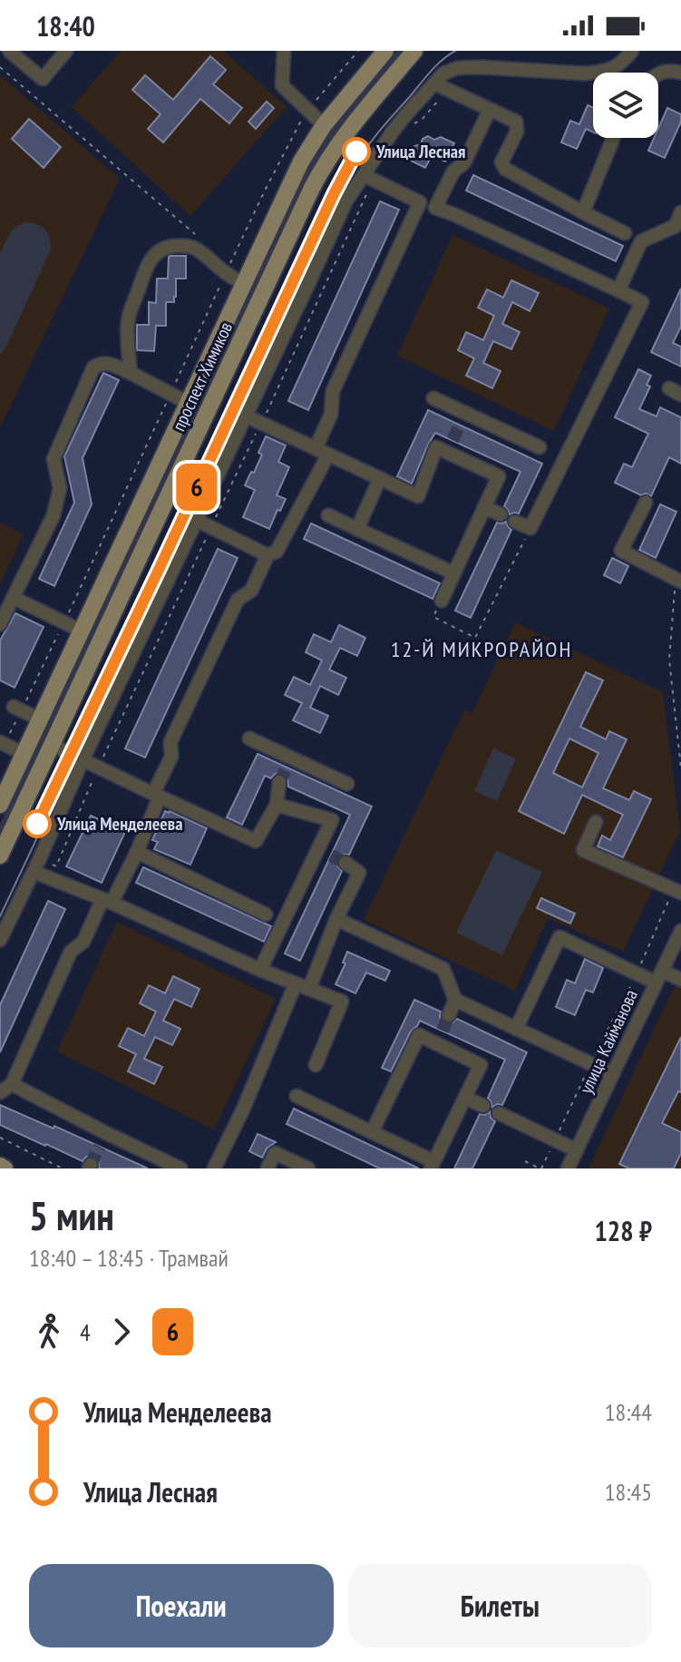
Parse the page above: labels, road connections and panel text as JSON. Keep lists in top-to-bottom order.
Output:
{
  "streets": {
    "main road": ["проспект Химиков"],
    "street": ["улица Кайманова"]
  },
  "districts": ["12-Й МИКРОРАЙОН"],
  "places": ["Улица Лесная", "Улица Менделеева"],
  "lines": ["tram line 6"],
  "page": {
    "status": "18:40",
    "on_map": "6",
    "heading": ["5 мин", "18:40 – 18:45 · Трамвай", "128 ₽"],
    "legs": ["4", "6"],
    "list": [
      {
        "name": "Улица Менделеева",
        "value": "18:44"
      },
      {
        "name": "Улица Лесная",
        "value": "18:45"
      }
    ],
    "buttons": ["Поехали", "Билеты"]
  }
}
